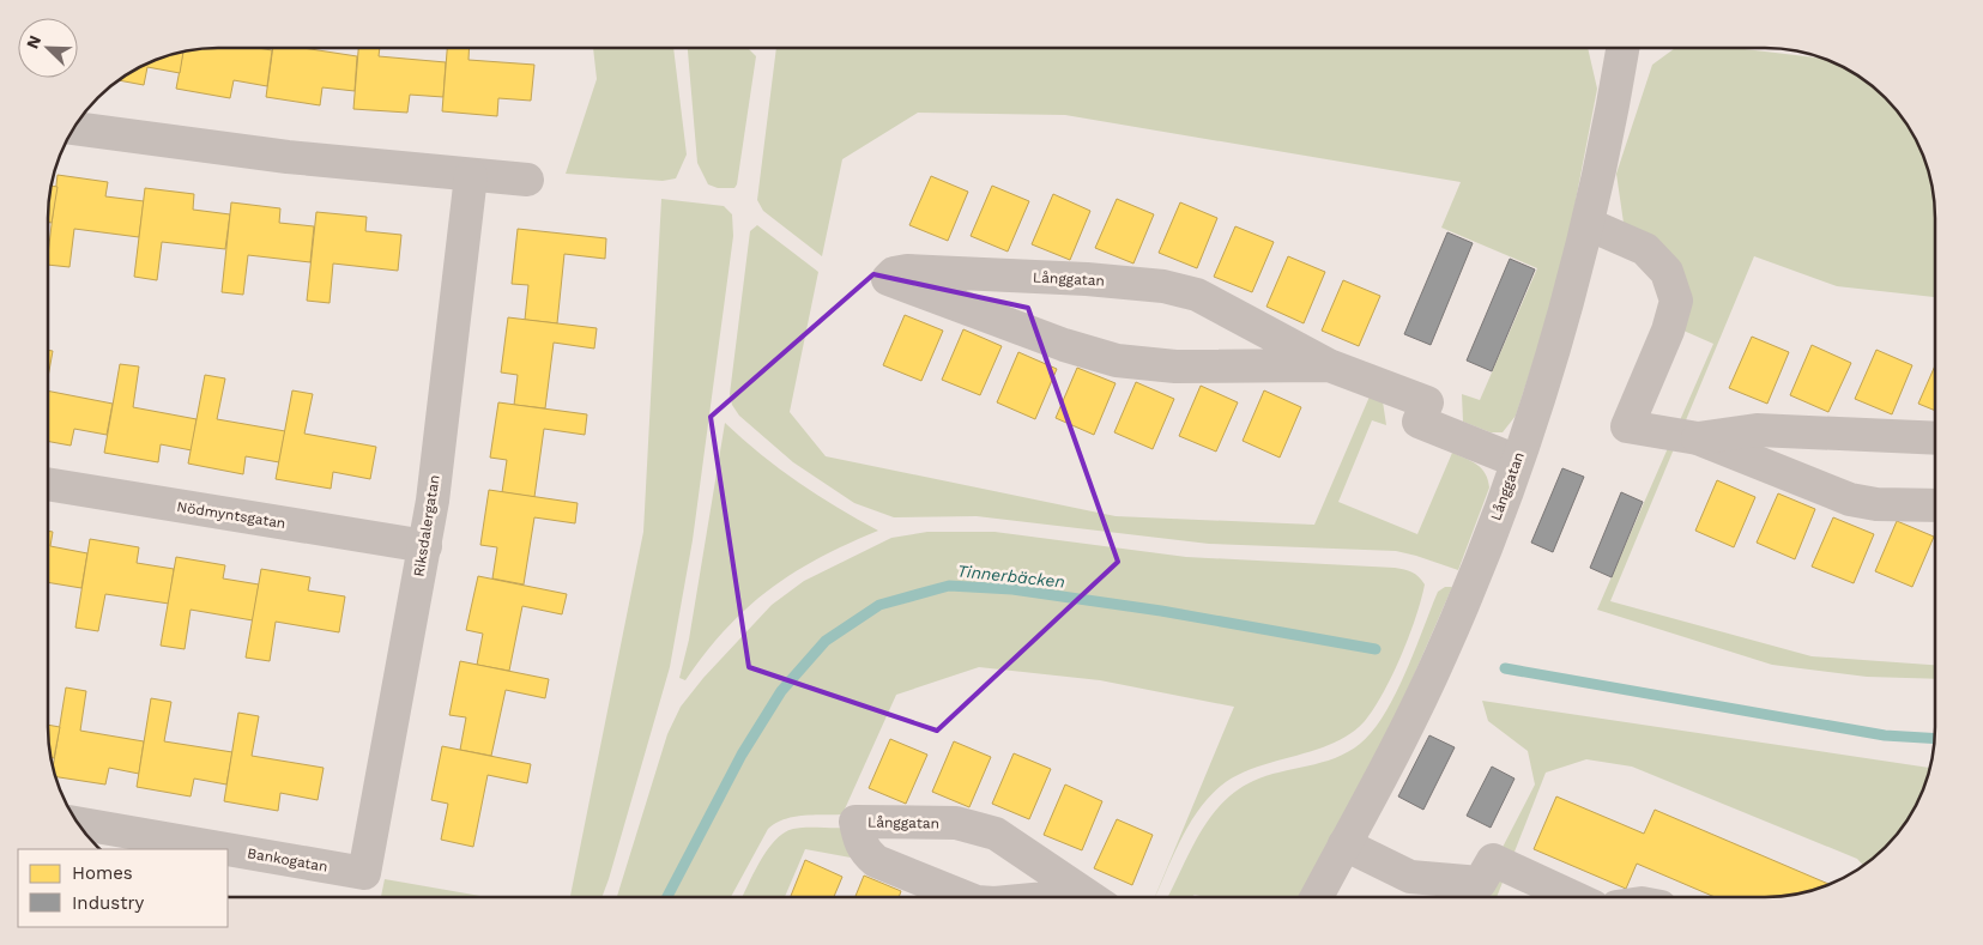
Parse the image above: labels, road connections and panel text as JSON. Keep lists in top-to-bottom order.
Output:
{
  "streets": {
    "street": [
      "Långgatan",
      "Nödmyntsgatan",
      "Riksdalergatan",
      "Bankogatan"
    ]
  },
  "crossings": [
    ["Nödmyntsgatan", "Riksdalergatan"],
    ["Riksdalergatan", "Bankogatan"]
  ],
  "water": ["Tinnerbäcken"],
  "legend": ["Homes", "Industry"],
  "north": "top left"
}
